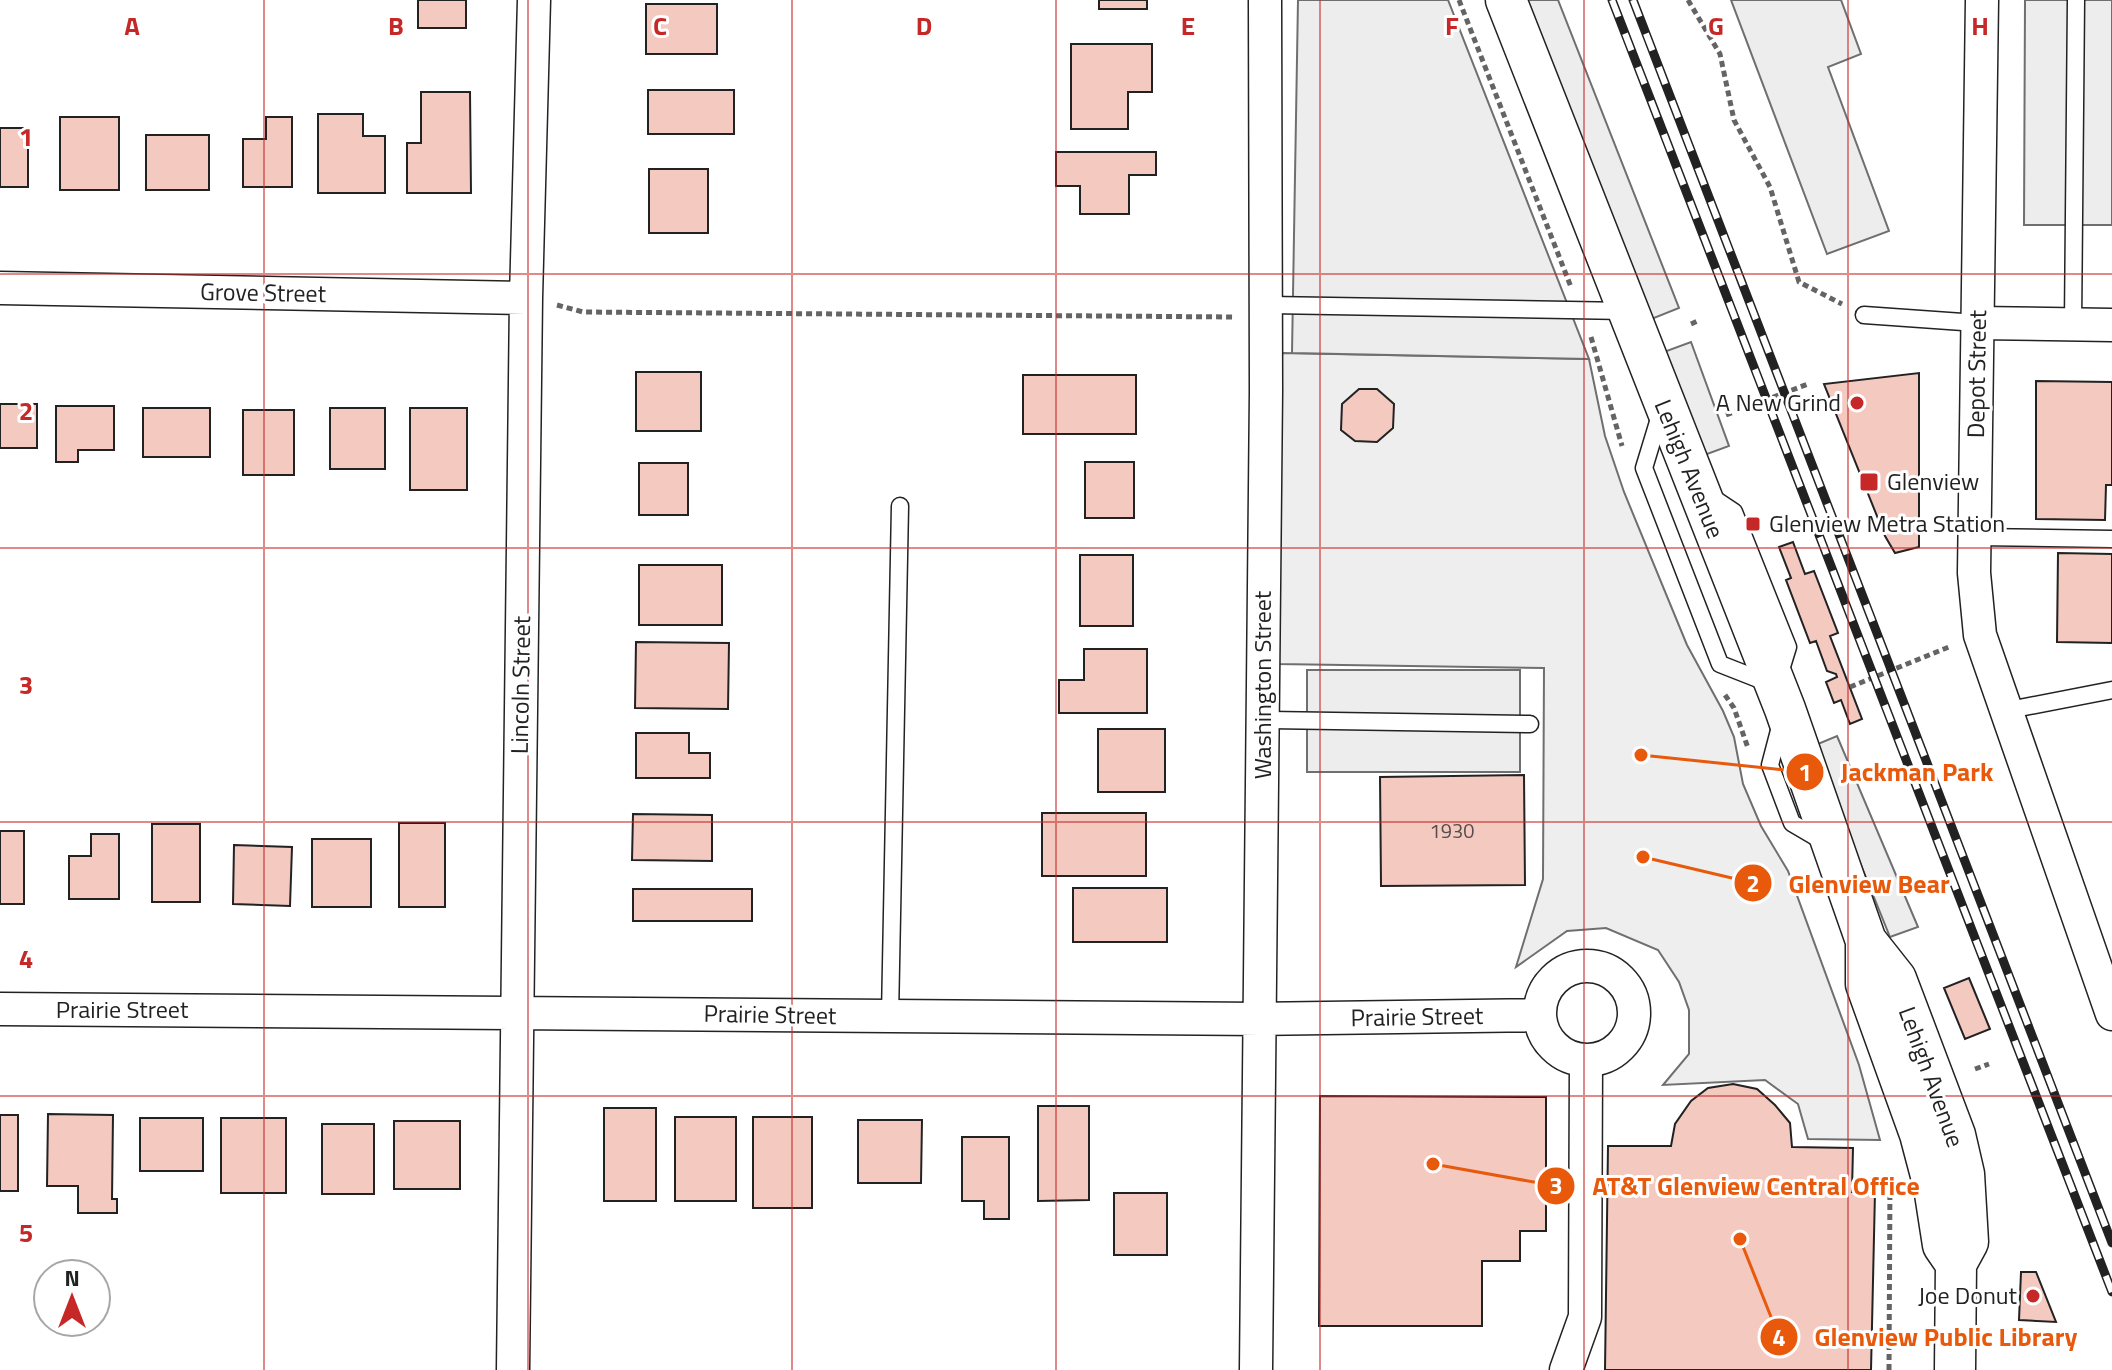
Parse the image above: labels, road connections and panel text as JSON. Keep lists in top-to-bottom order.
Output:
{
  "streets": {
    "street": [
      "Grove Street",
      "Depot Street",
      "Lehigh Avenue",
      "Lincoln Street",
      "Washington Street",
      "Prairie Street"
    ]
  },
  "crossings": [
    ["Grove Street", "Lincoln Street"],
    ["Lincoln Street", "Prairie Street"],
    ["Washington Street", "Prairie Street"]
  ],
  "places": {
    "other": [
      "A New Grind",
      "Jackman Park",
      "Glenview Bear",
      "AT&T Glenview Central Office",
      "Glenview Public Library",
      "Joe Donut"
    ],
    "transit": ["Glenview", "Glenview Metra Station"]
  },
  "house_numbers": ["1930"],
  "north": "top",
  "grid": {
    "columns": [
      "A",
      "B",
      "C",
      "D",
      "E",
      "F",
      "G",
      "H"
    ],
    "rows": [
      "1",
      "2",
      "3",
      "4",
      "5"
    ]
  }
}
